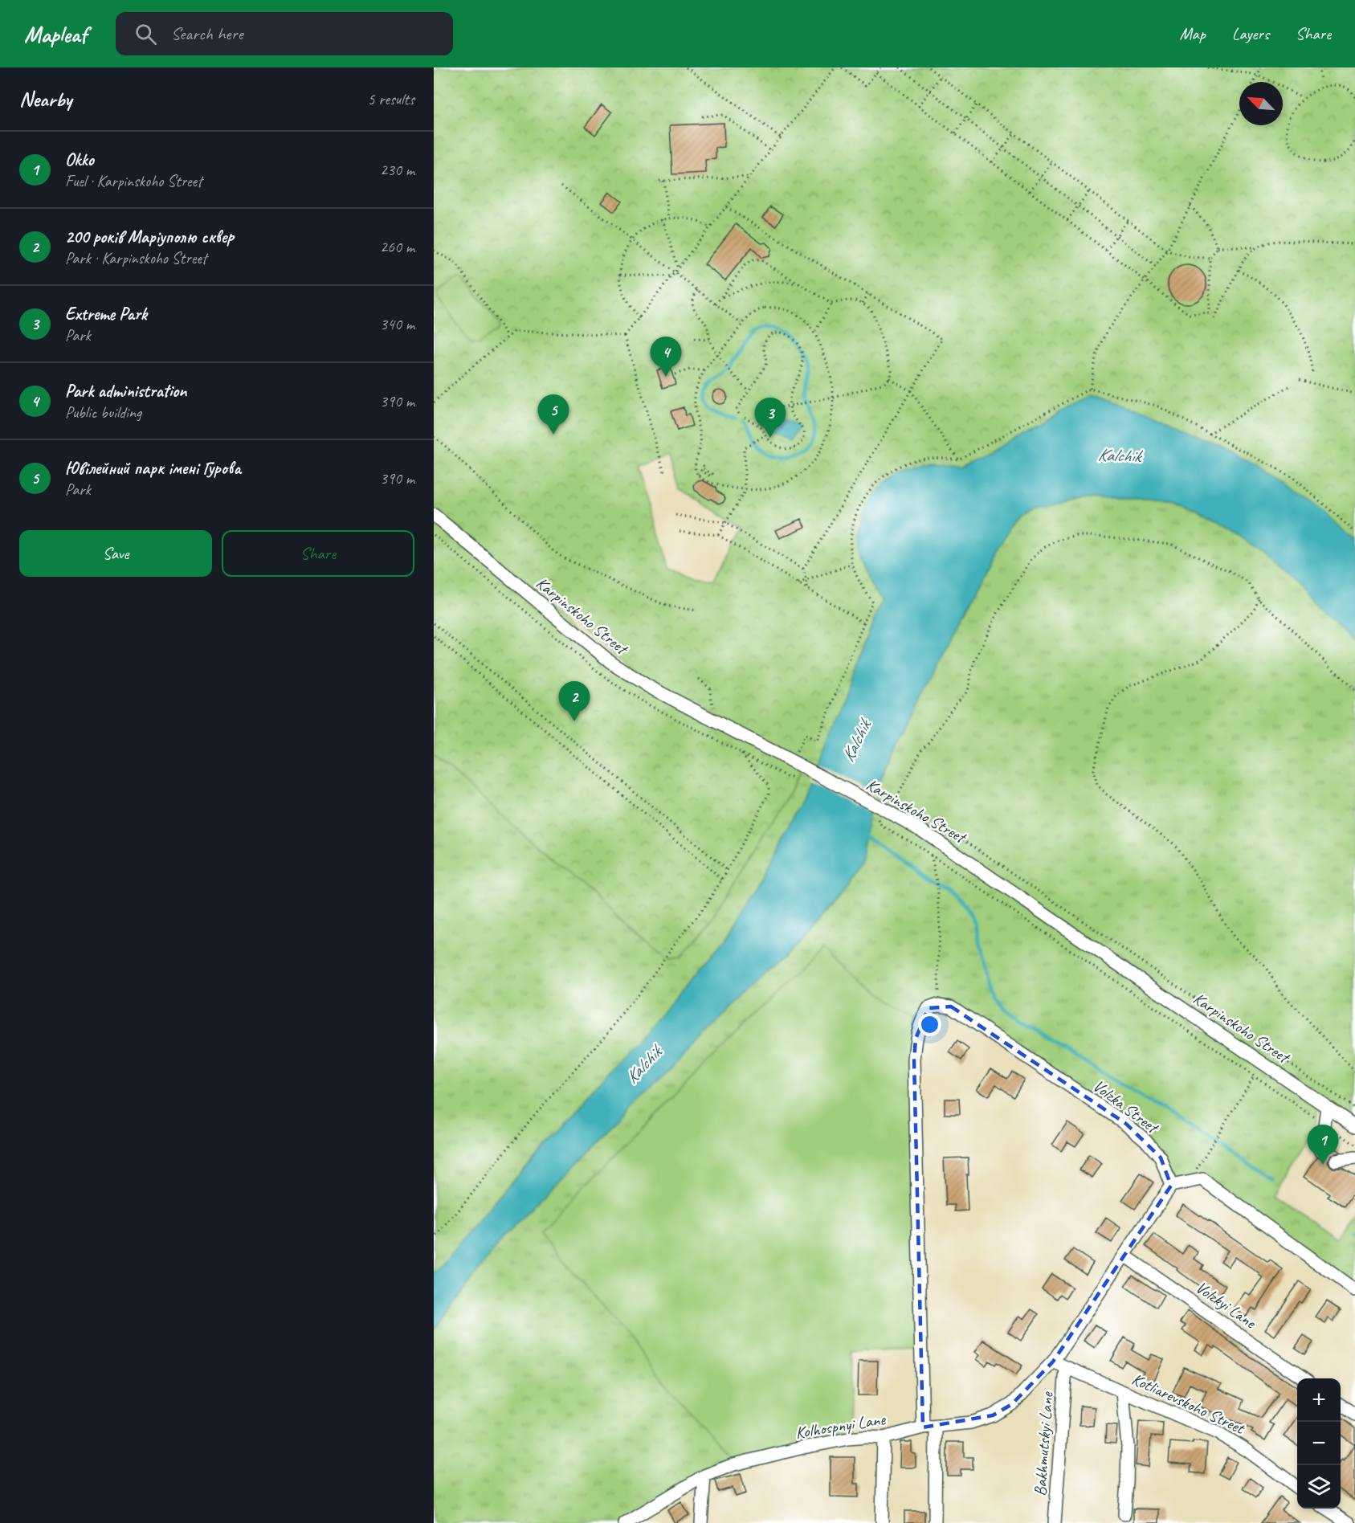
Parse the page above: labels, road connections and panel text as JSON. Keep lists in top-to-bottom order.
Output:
{
  "streets": {
    "street": [
      "Karpinskoho Street",
      "Volzka Street",
      "Volzkyi Lane",
      "Kotliarevskoho Street",
      "Kolhospnyi Lane",
      "Bakhmutskyi Lane"
    ]
  },
  "crossings": [
    ["Volzka Street", "Kolhospnyi Lane"],
    ["Volzkyi Lane", "Kolhospnyi Lane"],
    ["Kotliarevskoho Street", "Kolhospnyi Lane"],
    ["Kotliarevskoho Street", "Bakhmutskyi Lane"]
  ],
  "water": ["Kalchik"],
  "north": "top left",
  "page": {
    "header": "Mapleaf",
    "search": "Search here",
    "nav": ["Map", "Layers", "Share"],
    "heading": ["Nearby", "5 results"],
    "list": [
      {
        "mark": "1",
        "name": "Okko",
        "note": "Fuel · Karpinskoho Street",
        "value": "230 m"
      },
      {
        "mark": "2",
        "name": "200 років Маріуполю сквер",
        "note": "Park · Karpinskoho Street",
        "value": "260 m"
      },
      {
        "mark": "3",
        "name": "Extreme Park",
        "note": "Park",
        "value": "340 m"
      },
      {
        "mark": "4",
        "name": "Park administration",
        "note": "Public building",
        "value": "390 m"
      },
      {
        "mark": "5",
        "name": "Ювілейний парк імені Гурова",
        "note": "Park",
        "value": "390 m"
      }
    ],
    "pins": [
      "4",
      "5",
      "3",
      "2",
      "1"
    ],
    "buttons": ["Save", "Share"],
    "map_buttons": ["+", "−"]
  }
}
